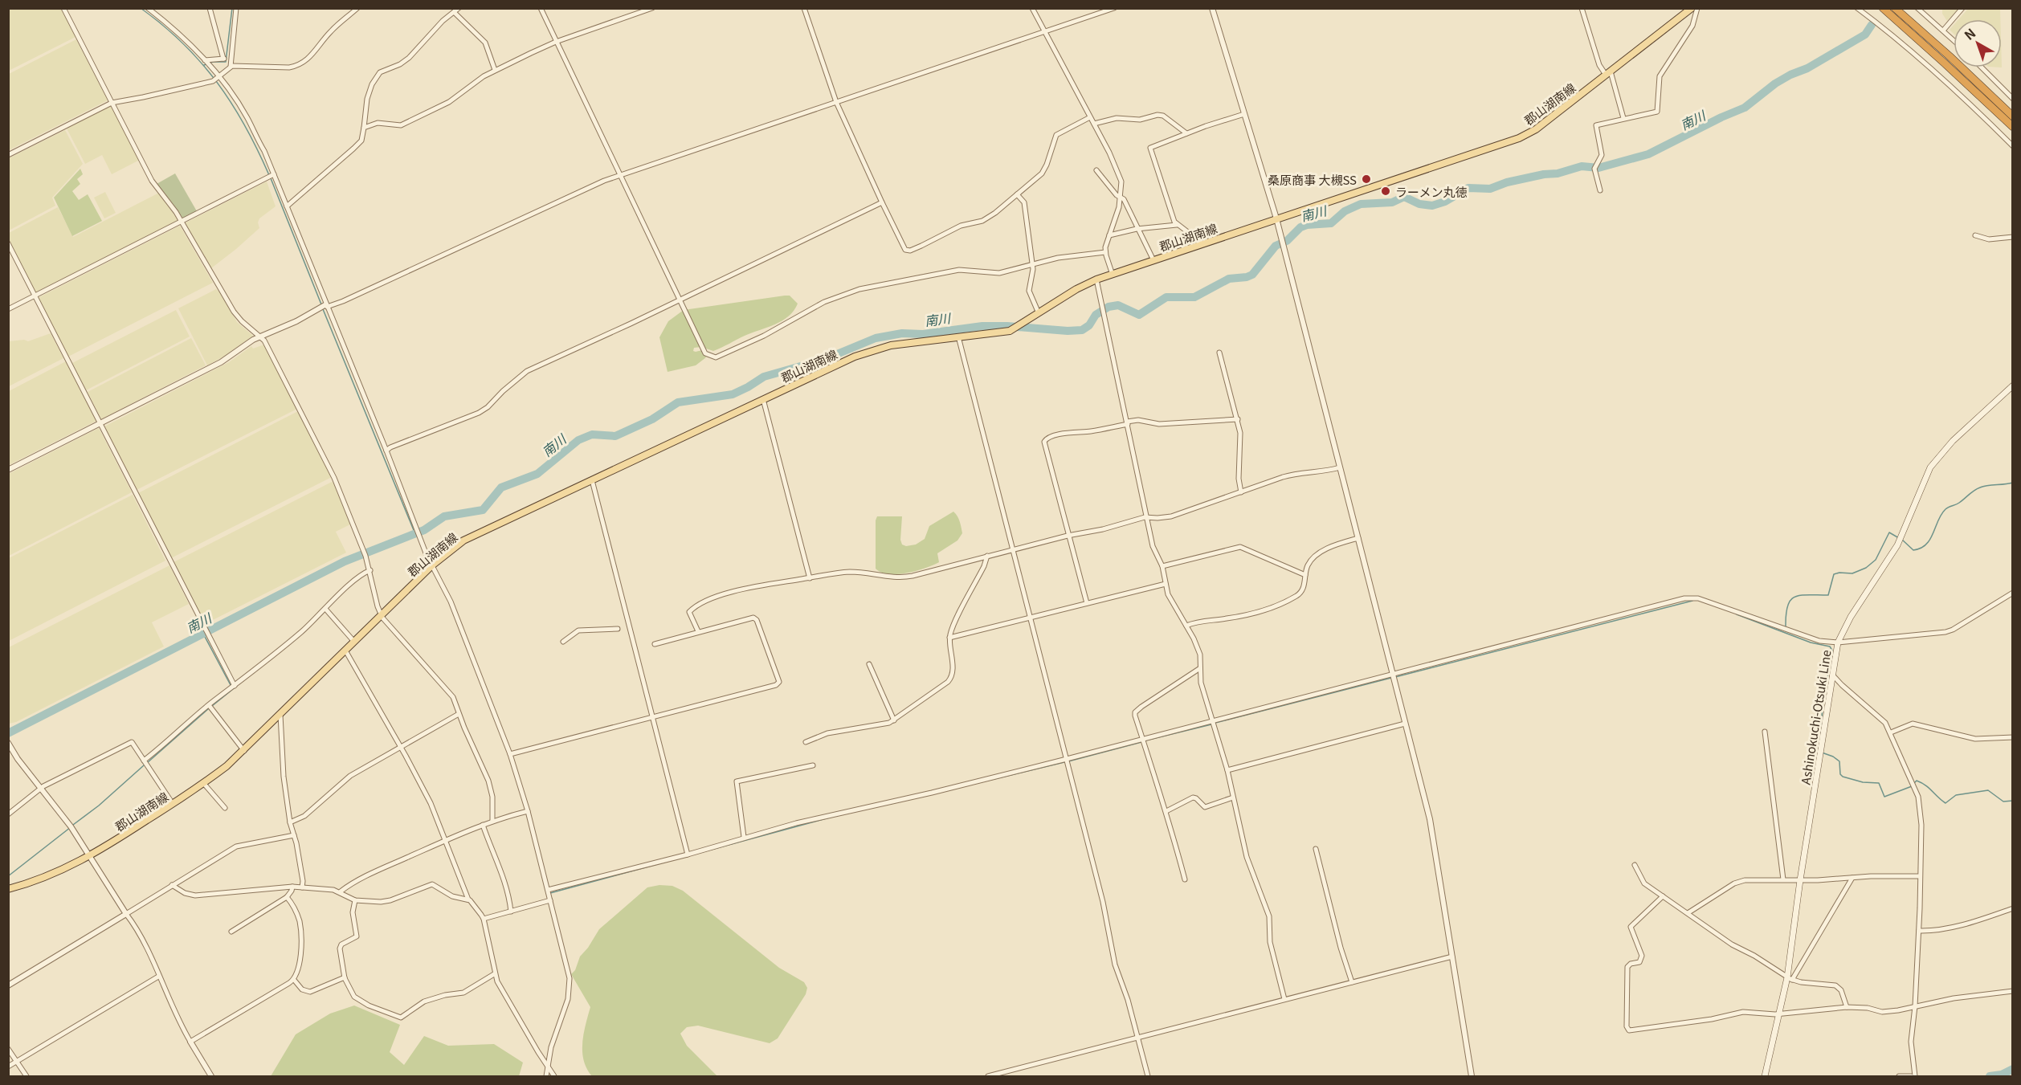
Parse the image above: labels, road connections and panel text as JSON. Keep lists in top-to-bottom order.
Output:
{
  "streets": {
    "main road": ["郡山湖南線", "Ashinokuchi-Otsuki Line"]
  },
  "water": ["南川"],
  "places": ["桑原商事 大槻SS", "ラーメン丸徳"],
  "north": "top left"
}
